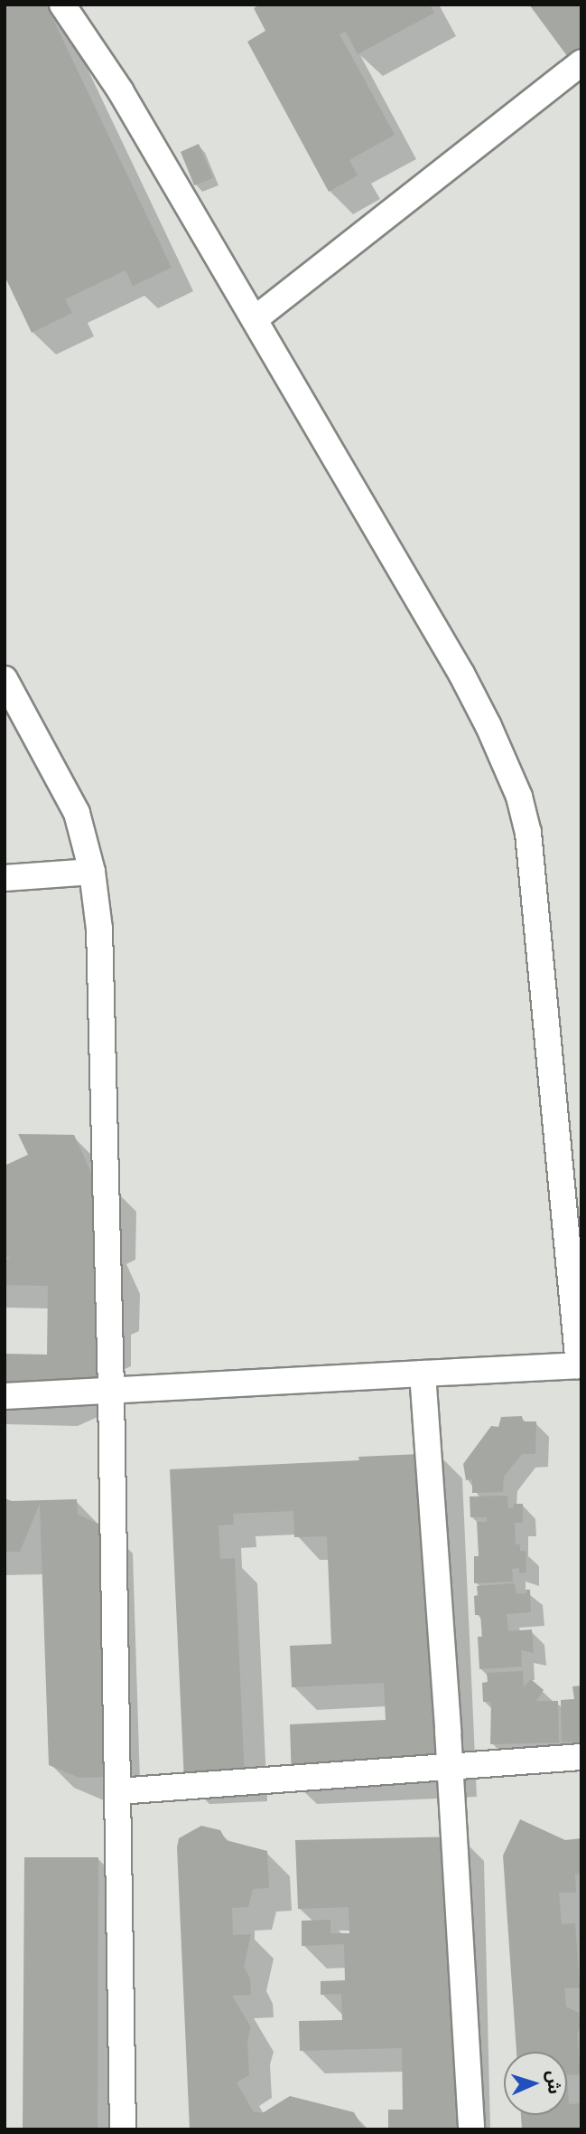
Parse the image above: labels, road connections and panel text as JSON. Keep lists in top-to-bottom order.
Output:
{
  "north": "right"
}
